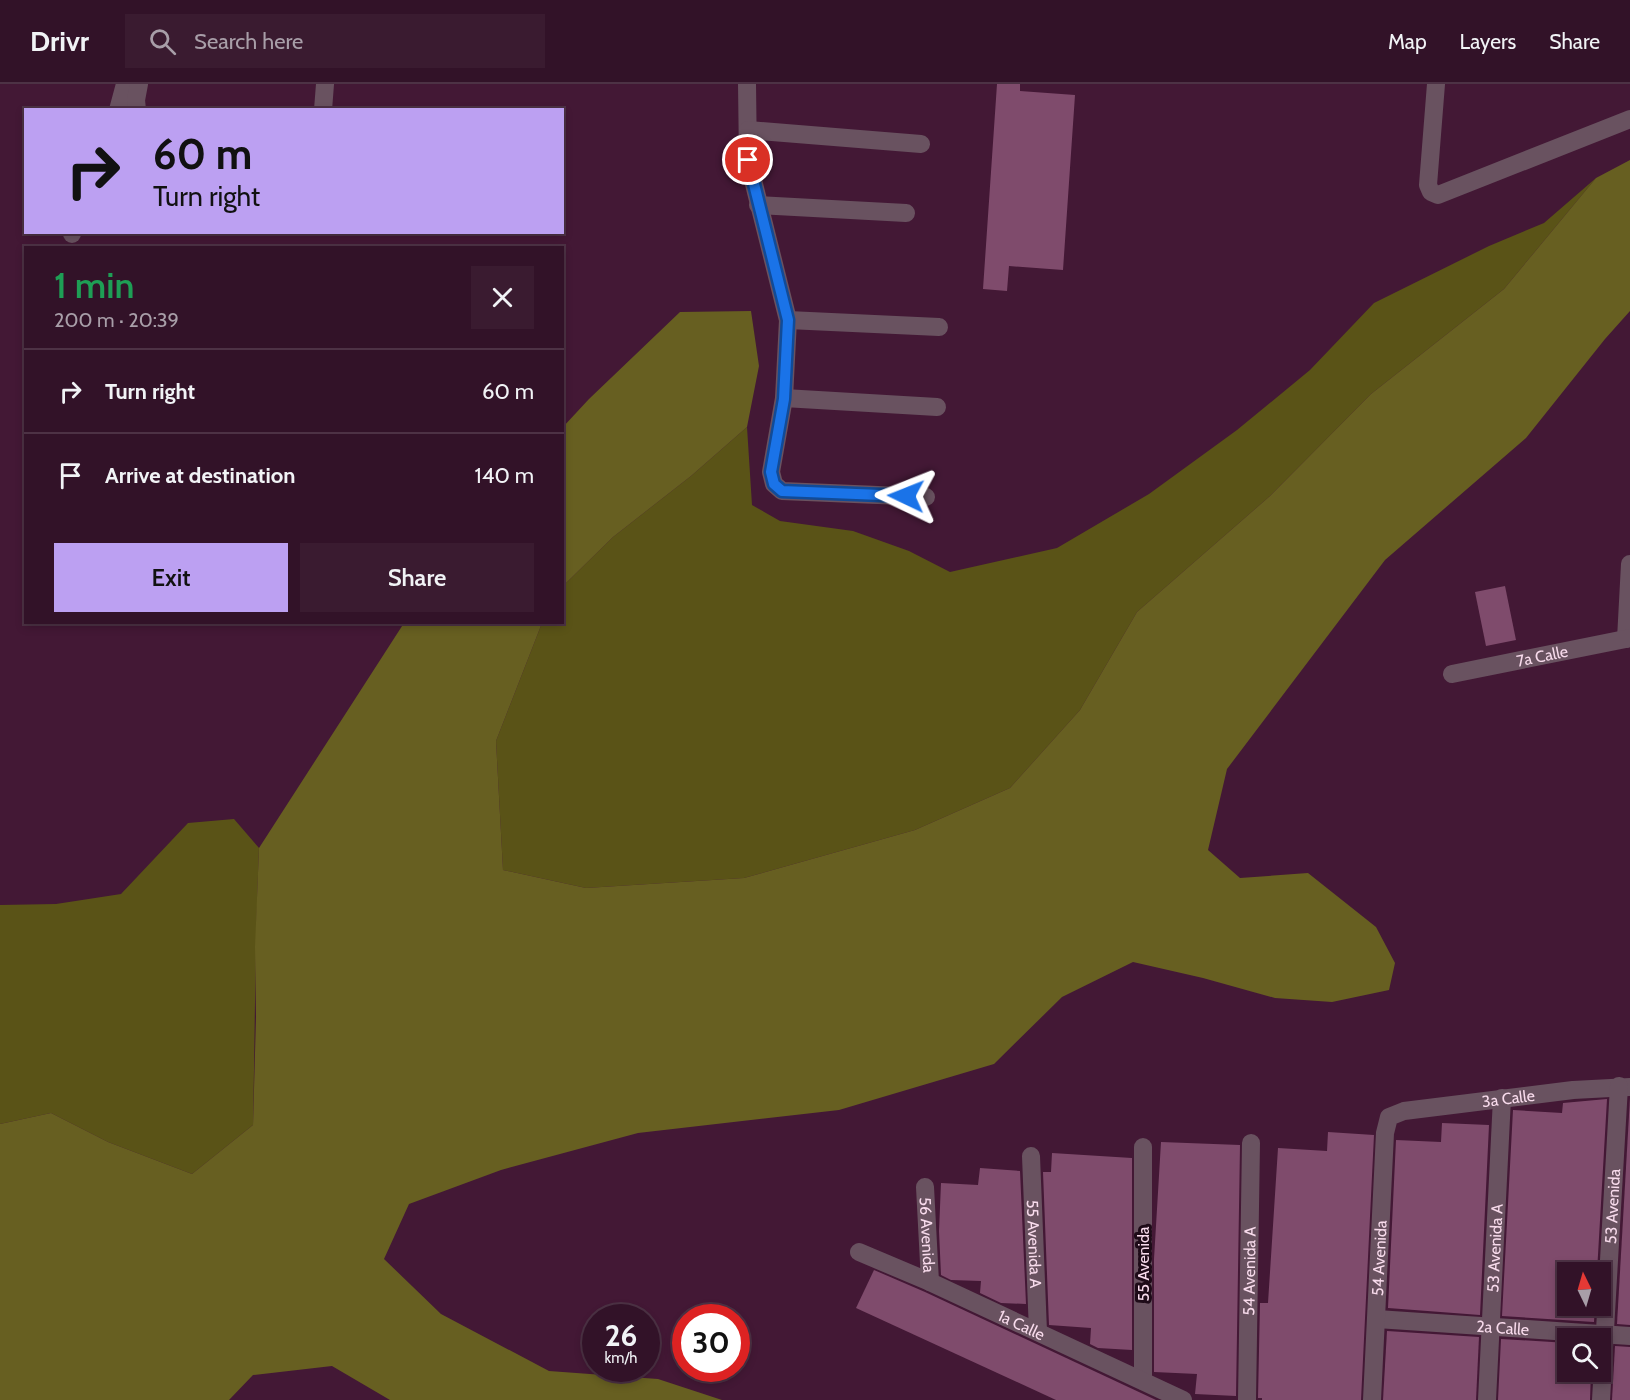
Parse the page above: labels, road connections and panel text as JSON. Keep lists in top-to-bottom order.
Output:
{
  "streets": {
    "street": [
      "7a Calle",
      "3a Calle",
      "53 Avenida",
      "56 Avenida",
      "55 Avenida A",
      "53 Avenida A",
      "54 Avenida",
      "55 Avenida",
      "54 Avenida A",
      "1a Calle",
      "2a Calle"
    ]
  },
  "crossings": [
    ["3a Calle", "53 Avenida"],
    ["3a Calle", "53 Avenida A"],
    ["3a Calle", "54 Avenida"],
    ["56 Avenida", "1a Calle"],
    ["55 Avenida A", "1a Calle"],
    ["53 Avenida A", "2a Calle"],
    ["54 Avenida", "2a Calle"],
    ["55 Avenida", "1a Calle"]
  ],
  "north": "top",
  "page": {
    "header": "Drivr",
    "search": "Search here",
    "nav": ["Map", "Layers", "Share"],
    "turn": ["60 m", "Turn right"],
    "heading": ["1 min", "200 m · 20:39"],
    "list": [
      {
        "name": "Turn right",
        "value": "60 m"
      },
      {
        "name": "Arrive at destination",
        "value": "140 m"
      }
    ],
    "buttons": ["Exit", "Share"],
    "speed": "26 km/h",
    "limit": "30"
  }
}
